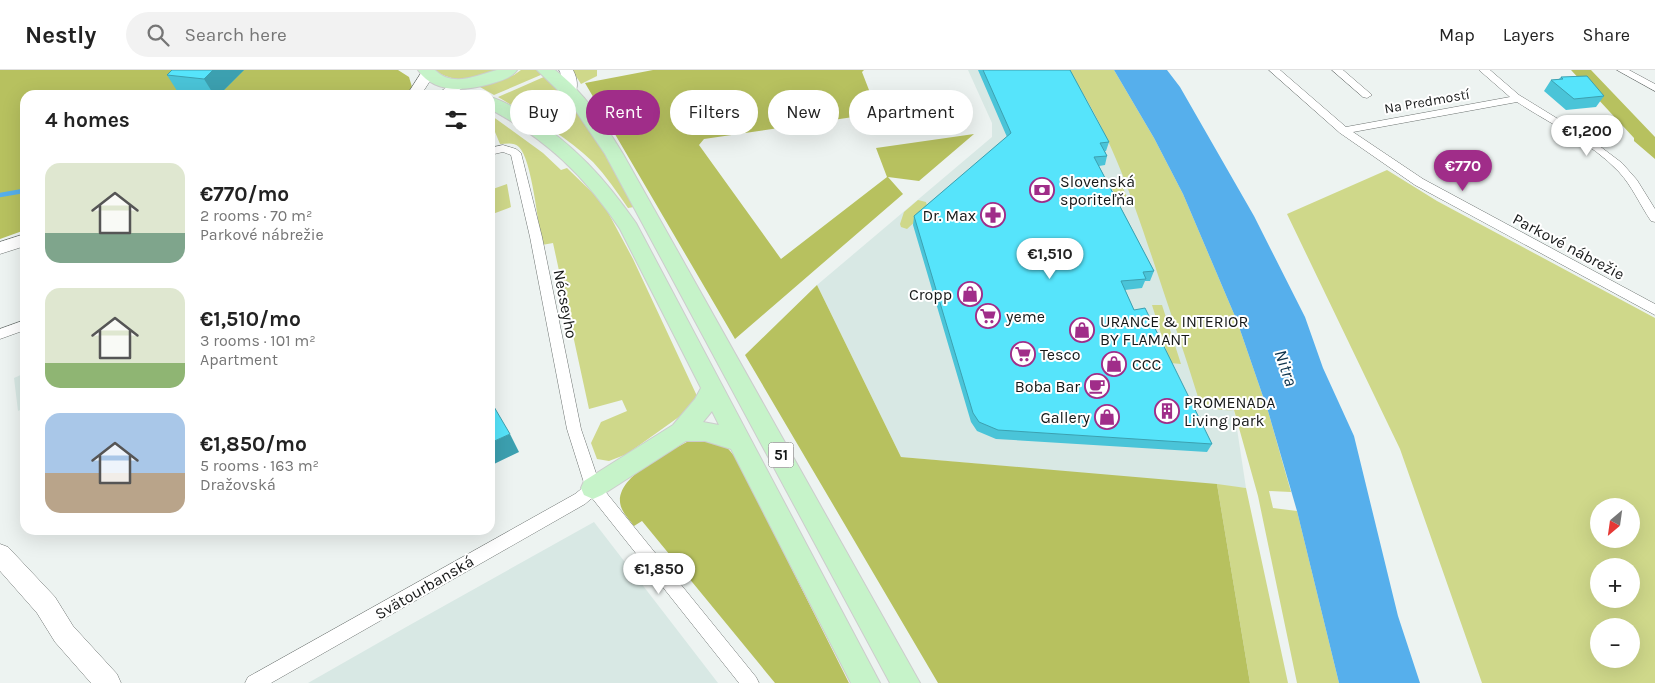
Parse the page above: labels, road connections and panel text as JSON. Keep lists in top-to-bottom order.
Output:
{
  "streets": {
    "main road": ["51"],
    "street": [
      "Na Predmostí",
      "Parkové nábrežie",
      "Nécseyho",
      "Svätourbanská"
    ]
  },
  "crossings": [
    ["Na Predmostí", "Parkové nábrežie"],
    ["Nécseyho", "Svätourbanská"]
  ],
  "water": ["Nitra"],
  "places": {
    "bank": ["Slovenská sporiteľňa"],
    "pharmacy": ["Dr. Max"],
    "shop": [
      "Cropp",
      "URANCE & INTERIOR BY FLAMANT",
      "CCC",
      "Gallery"
    ],
    "supermarket": ["yeme", "Tesco"],
    "cafe": ["Boba Bar"],
    "building": ["PROMENADA Living park"]
  },
  "north": "bottom left",
  "page": {
    "header": "Nestly",
    "search": "Search here",
    "nav": ["Map", "Layers", "Share"],
    "chip": [
      "Buy",
      "Rent",
      "Filters",
      "New",
      "Apartment"
    ],
    "heading": "4 homes",
    "price": [
      "€1,200",
      "€770",
      "€1,510",
      "€1,850"
    ],
    "list": [
      {
        "name": "€770/mo",
        "note": "2 rooms · 70 m² · Parkové nábrežie"
      },
      {
        "name": "€1,510/mo",
        "note": "3 rooms · 101 m² · Apartment"
      },
      {
        "name": "€1,850/mo",
        "note": "5 rooms · 163 m² · Dražovská"
      }
    ],
    "map_buttons": ["+", "−"]
  }
}
